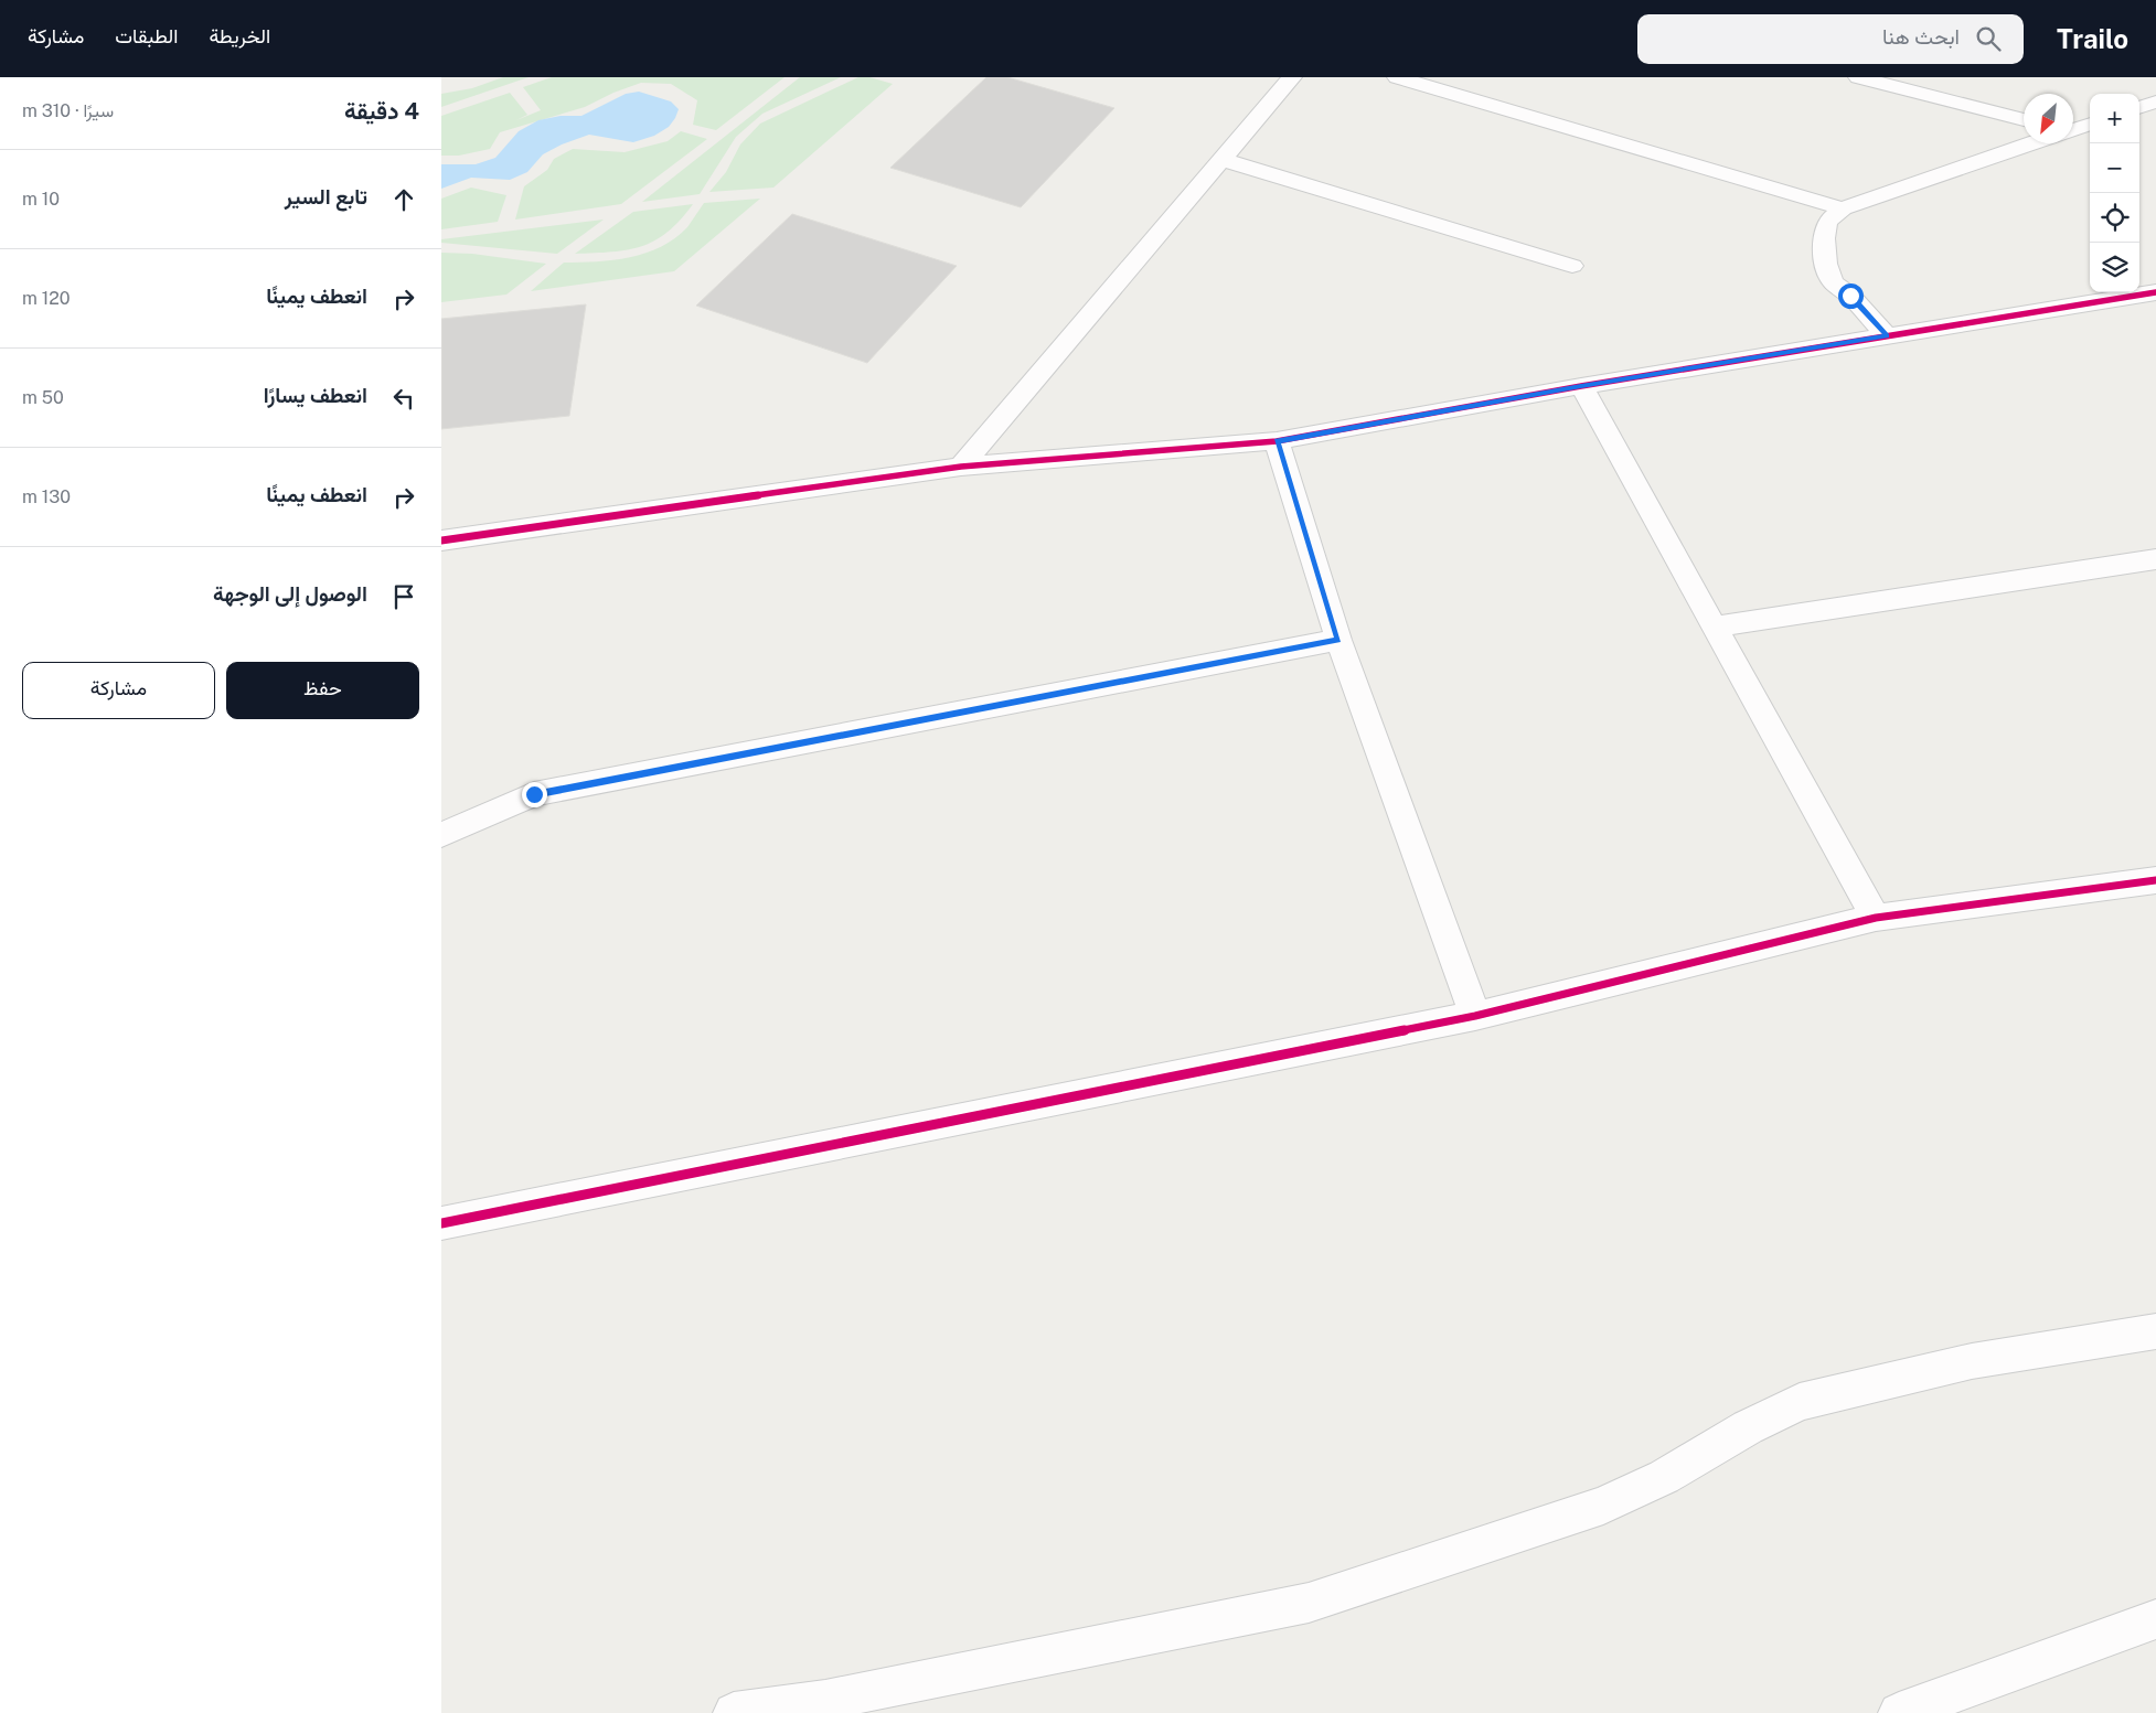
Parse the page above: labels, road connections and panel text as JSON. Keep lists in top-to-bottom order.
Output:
{
  "north": "bottom left",
  "page": {
    "header": "Trailo",
    "search": "ابحث هنا",
    "nav": ["الخريطة", "الطبقات", "مشاركة"],
    "heading": ["4 دقيقة", "سيرًا · 310 m"],
    "map_buttons": ["+", "−"],
    "list": [
      ["تابع السير", "10 m"],
      ["انعطف يمينًا", "120 m"],
      ["انعطف يسارًا", "50 m"],
      ["انعطف يمينًا", "130 m"],
      "الوصول إلى الوجهة"
    ],
    "buttons": ["حفظ", "مشاركة"]
  }
}
